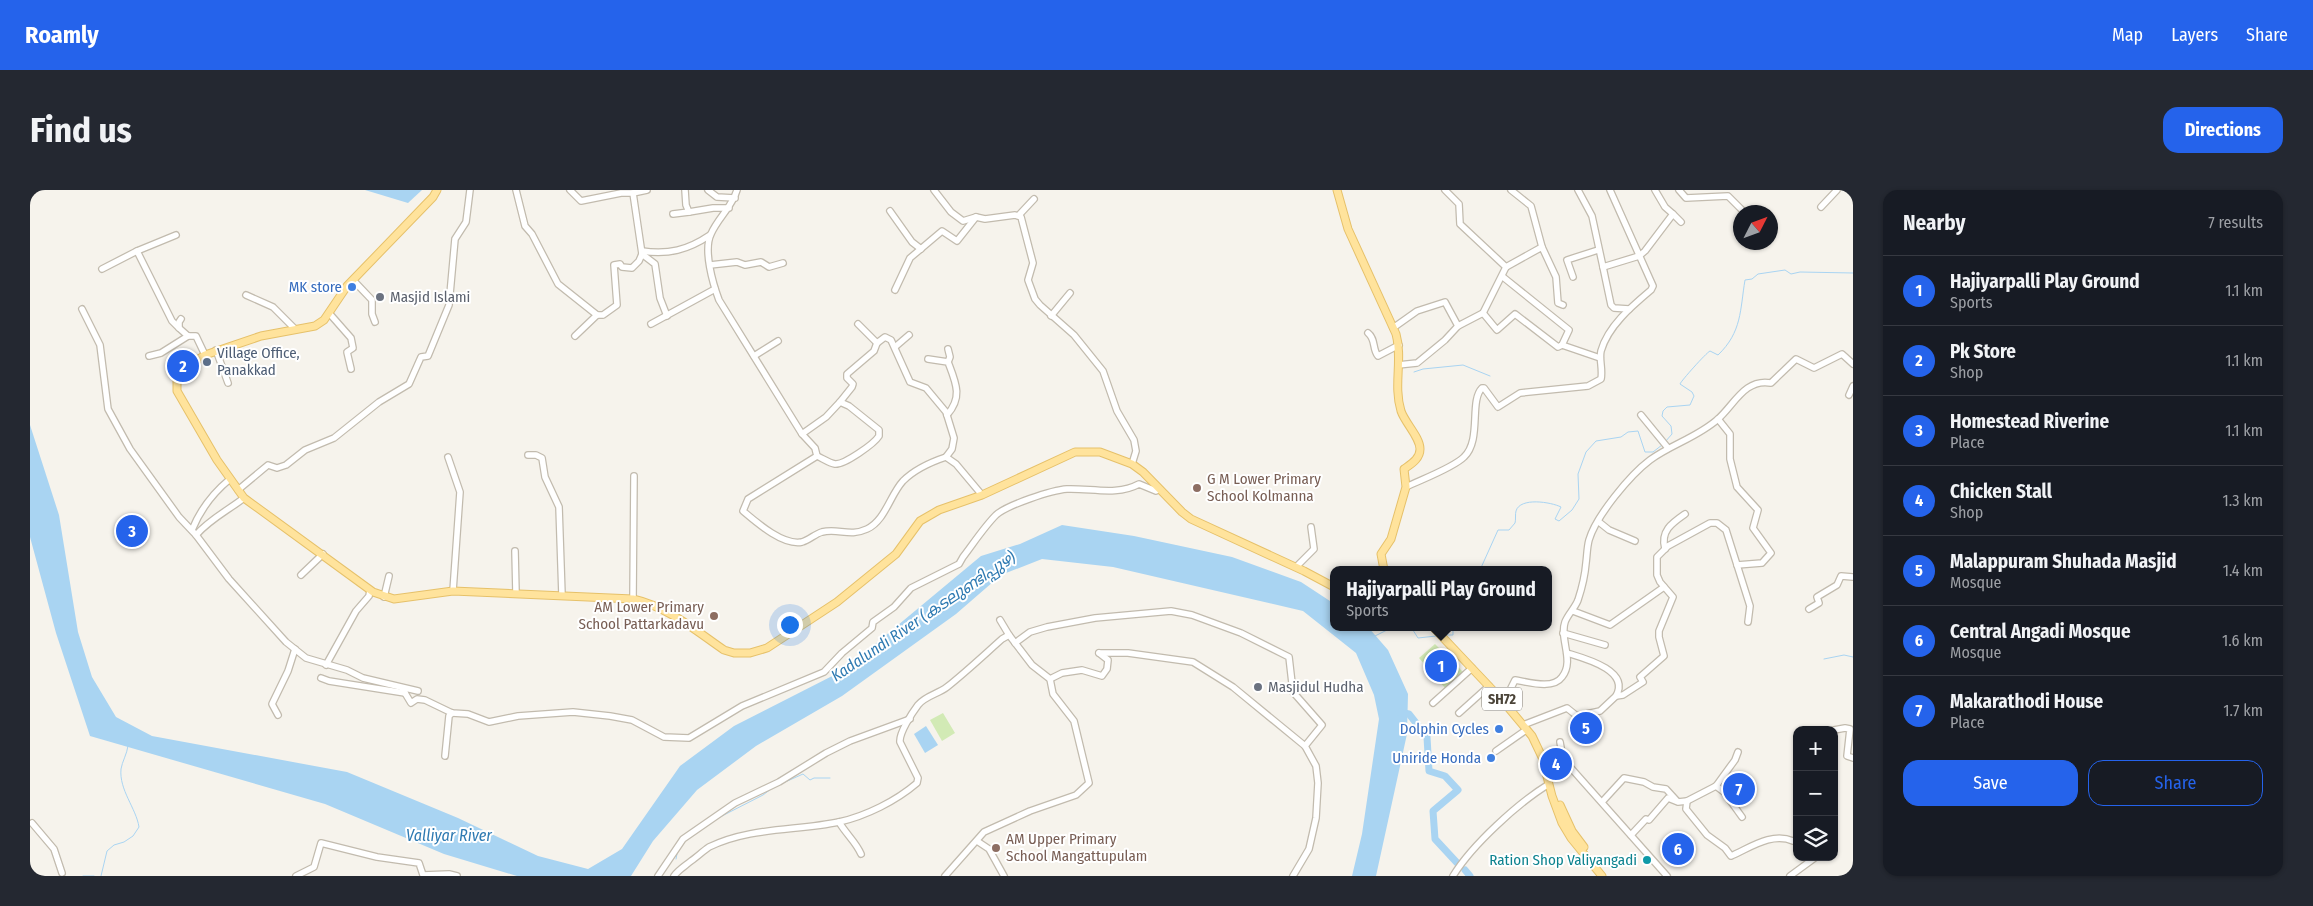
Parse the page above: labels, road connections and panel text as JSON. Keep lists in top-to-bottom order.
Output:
{
  "streets": {
    "main road": ["SH72"]
  },
  "water": ["Kadalundi River (കടലുണ്ടിപ്പുഴ)", "Valliyar River"],
  "places": [
    "MK store",
    "Masjid Islami",
    "Village Office, Panakkad",
    "G M Lower Primary School Kolmanna",
    "AM Lower Primary School Pattarkadavu",
    "Masjidul Hudha",
    "Dolphin Cycles",
    "Uniride Honda",
    "AM Upper Primary School Mangattupulam",
    "Ration Shop Valiyangadi"
  ],
  "north": "top right",
  "page": {
    "header": "Roamly",
    "nav": ["Map", "Layers", "Share"],
    "buttons": [
      "Directions",
      ["Save", "Share"]
    ],
    "title": "Find us",
    "heading": ["Nearby", "7 results"],
    "list": [
      {
        "mark": "1",
        "name": "Hajiyarpalli Play Ground",
        "note": "Sports",
        "value": "1.1 km"
      },
      {
        "mark": "2",
        "name": "Pk Store",
        "note": "Shop",
        "value": "1.1 km"
      },
      {
        "mark": "3",
        "name": "Homestead Riverine",
        "note": "Place",
        "value": "1.1 km"
      },
      {
        "mark": "4",
        "name": "Chicken Stall",
        "note": "Shop",
        "value": "1.3 km"
      },
      {
        "mark": "5",
        "name": "Malappuram Shuhada Masjid",
        "note": "Mosque",
        "value": "1.4 km"
      },
      {
        "mark": "6",
        "name": "Central Angadi Mosque",
        "note": "Mosque",
        "value": "1.6 km"
      },
      {
        "mark": "7",
        "name": "Makarathodi House",
        "note": "Place",
        "value": "1.7 km"
      }
    ],
    "pins": [
      "2",
      "3",
      "1",
      "5",
      "4",
      "7",
      "6"
    ],
    "popup": ["Hajiyarpalli Play Ground", "Sports"],
    "map_buttons": ["+", "−"]
  }
}
